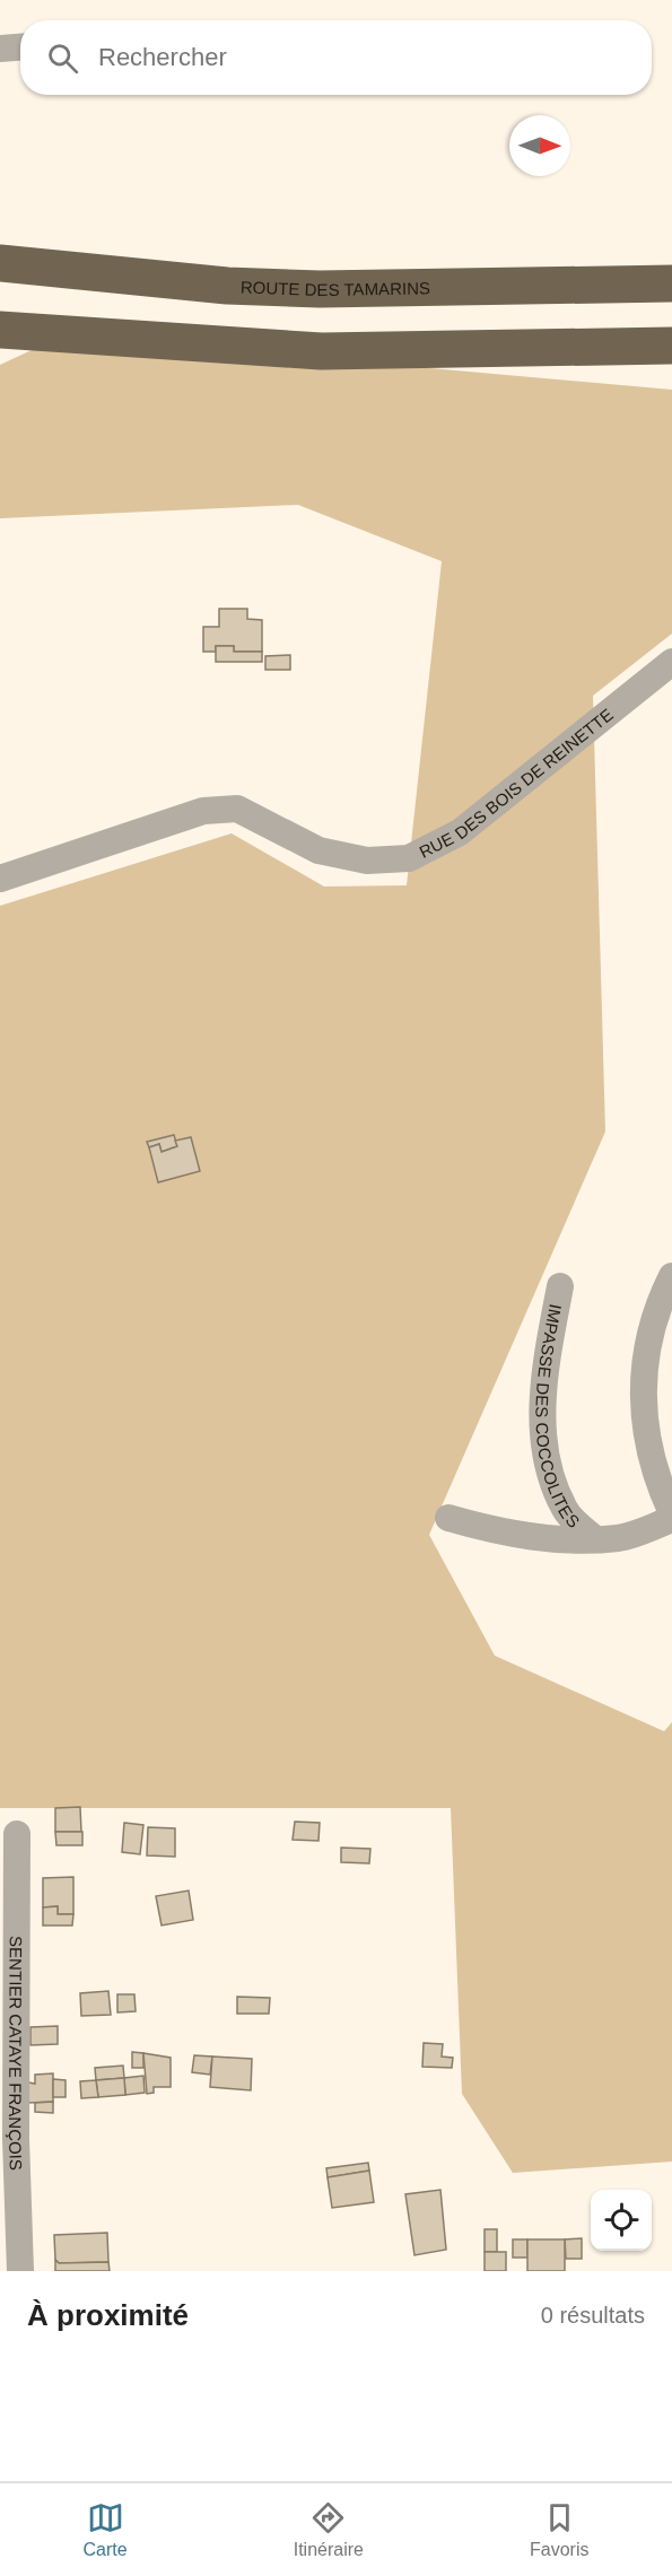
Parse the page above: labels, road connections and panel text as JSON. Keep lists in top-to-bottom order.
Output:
{
  "streets": {
    "highway": ["ROUTE DES TAMARINS"],
    "street": ["RUE DES BOIS DE REINETTE", "IMPASSE DES COCCOLITES", "SENTIER CATAYE FRANÇOIS"]
  },
  "north": "right",
  "page": {
    "search": "Rechercher",
    "heading": ["À proximité", "0 résultats"],
    "nav": ["Carte", "Itinéraire", "Favoris"]
  }
}
